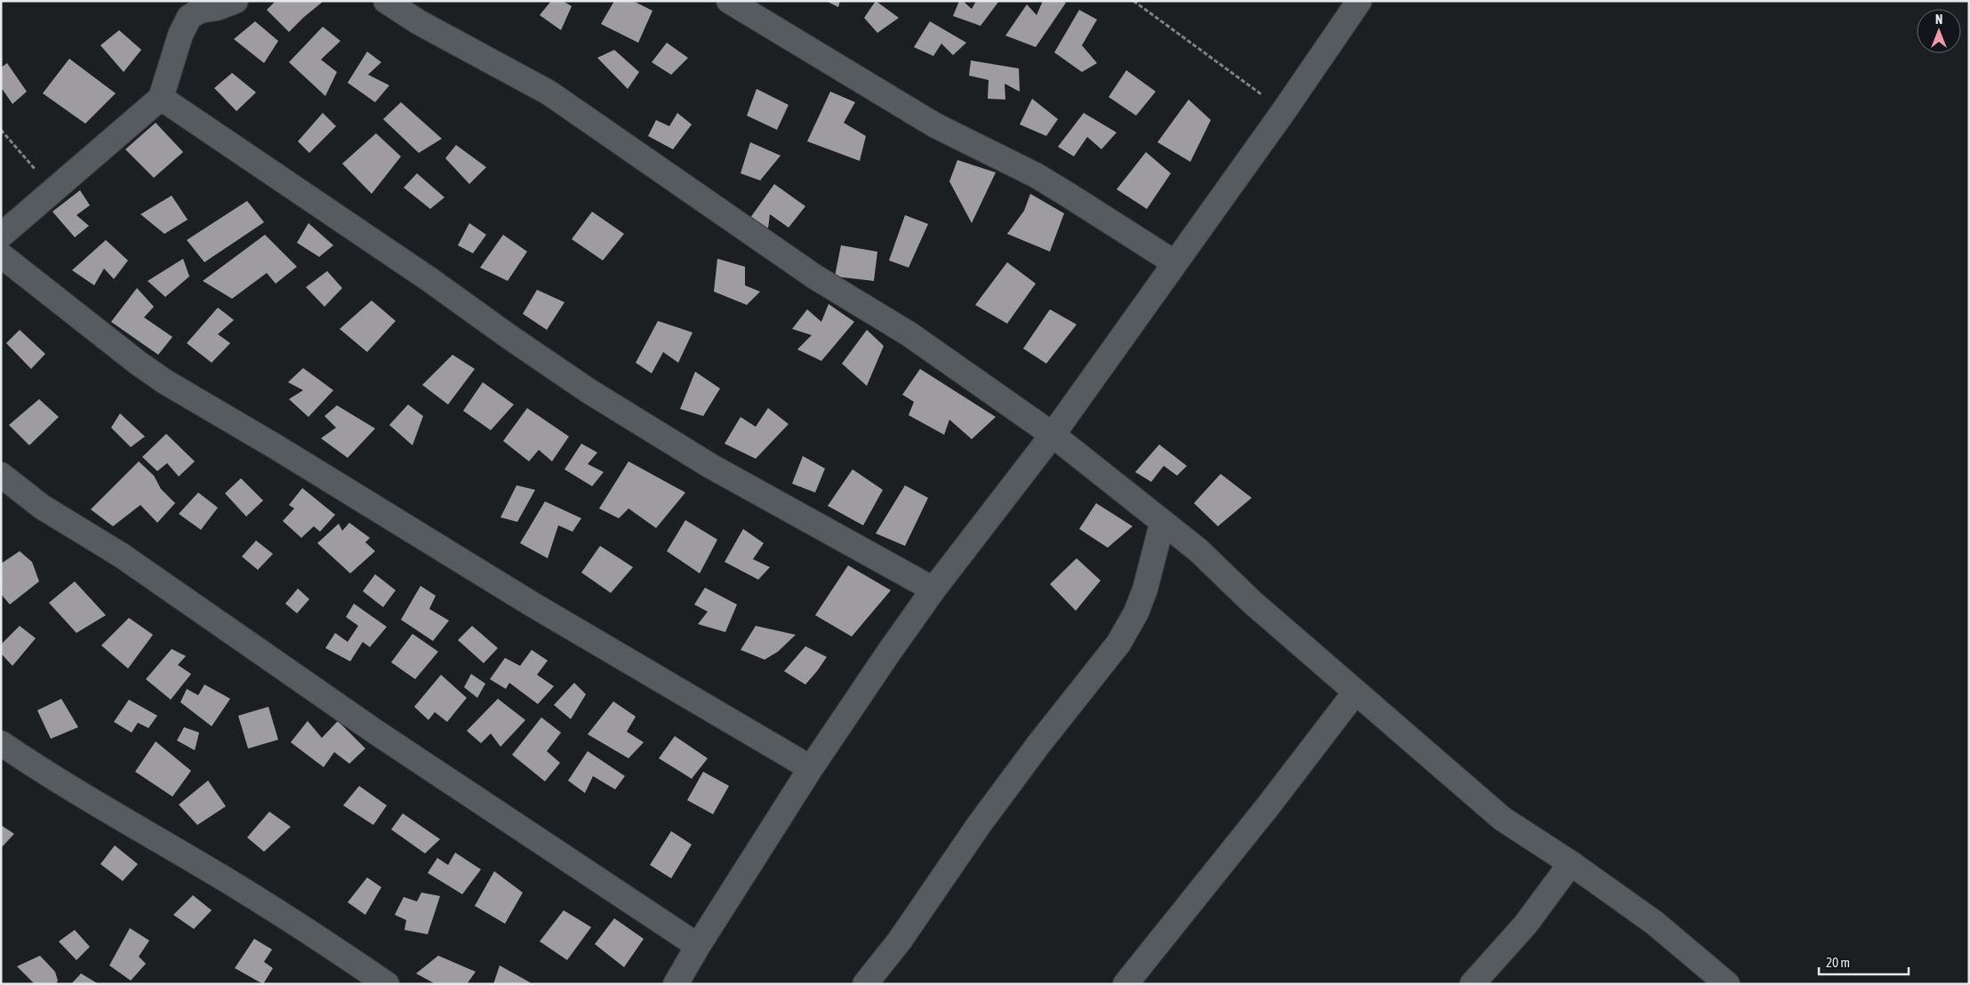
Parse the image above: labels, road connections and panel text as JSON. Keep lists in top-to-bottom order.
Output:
{
  "scale_bar": "20 m",
  "north": "top"
}
